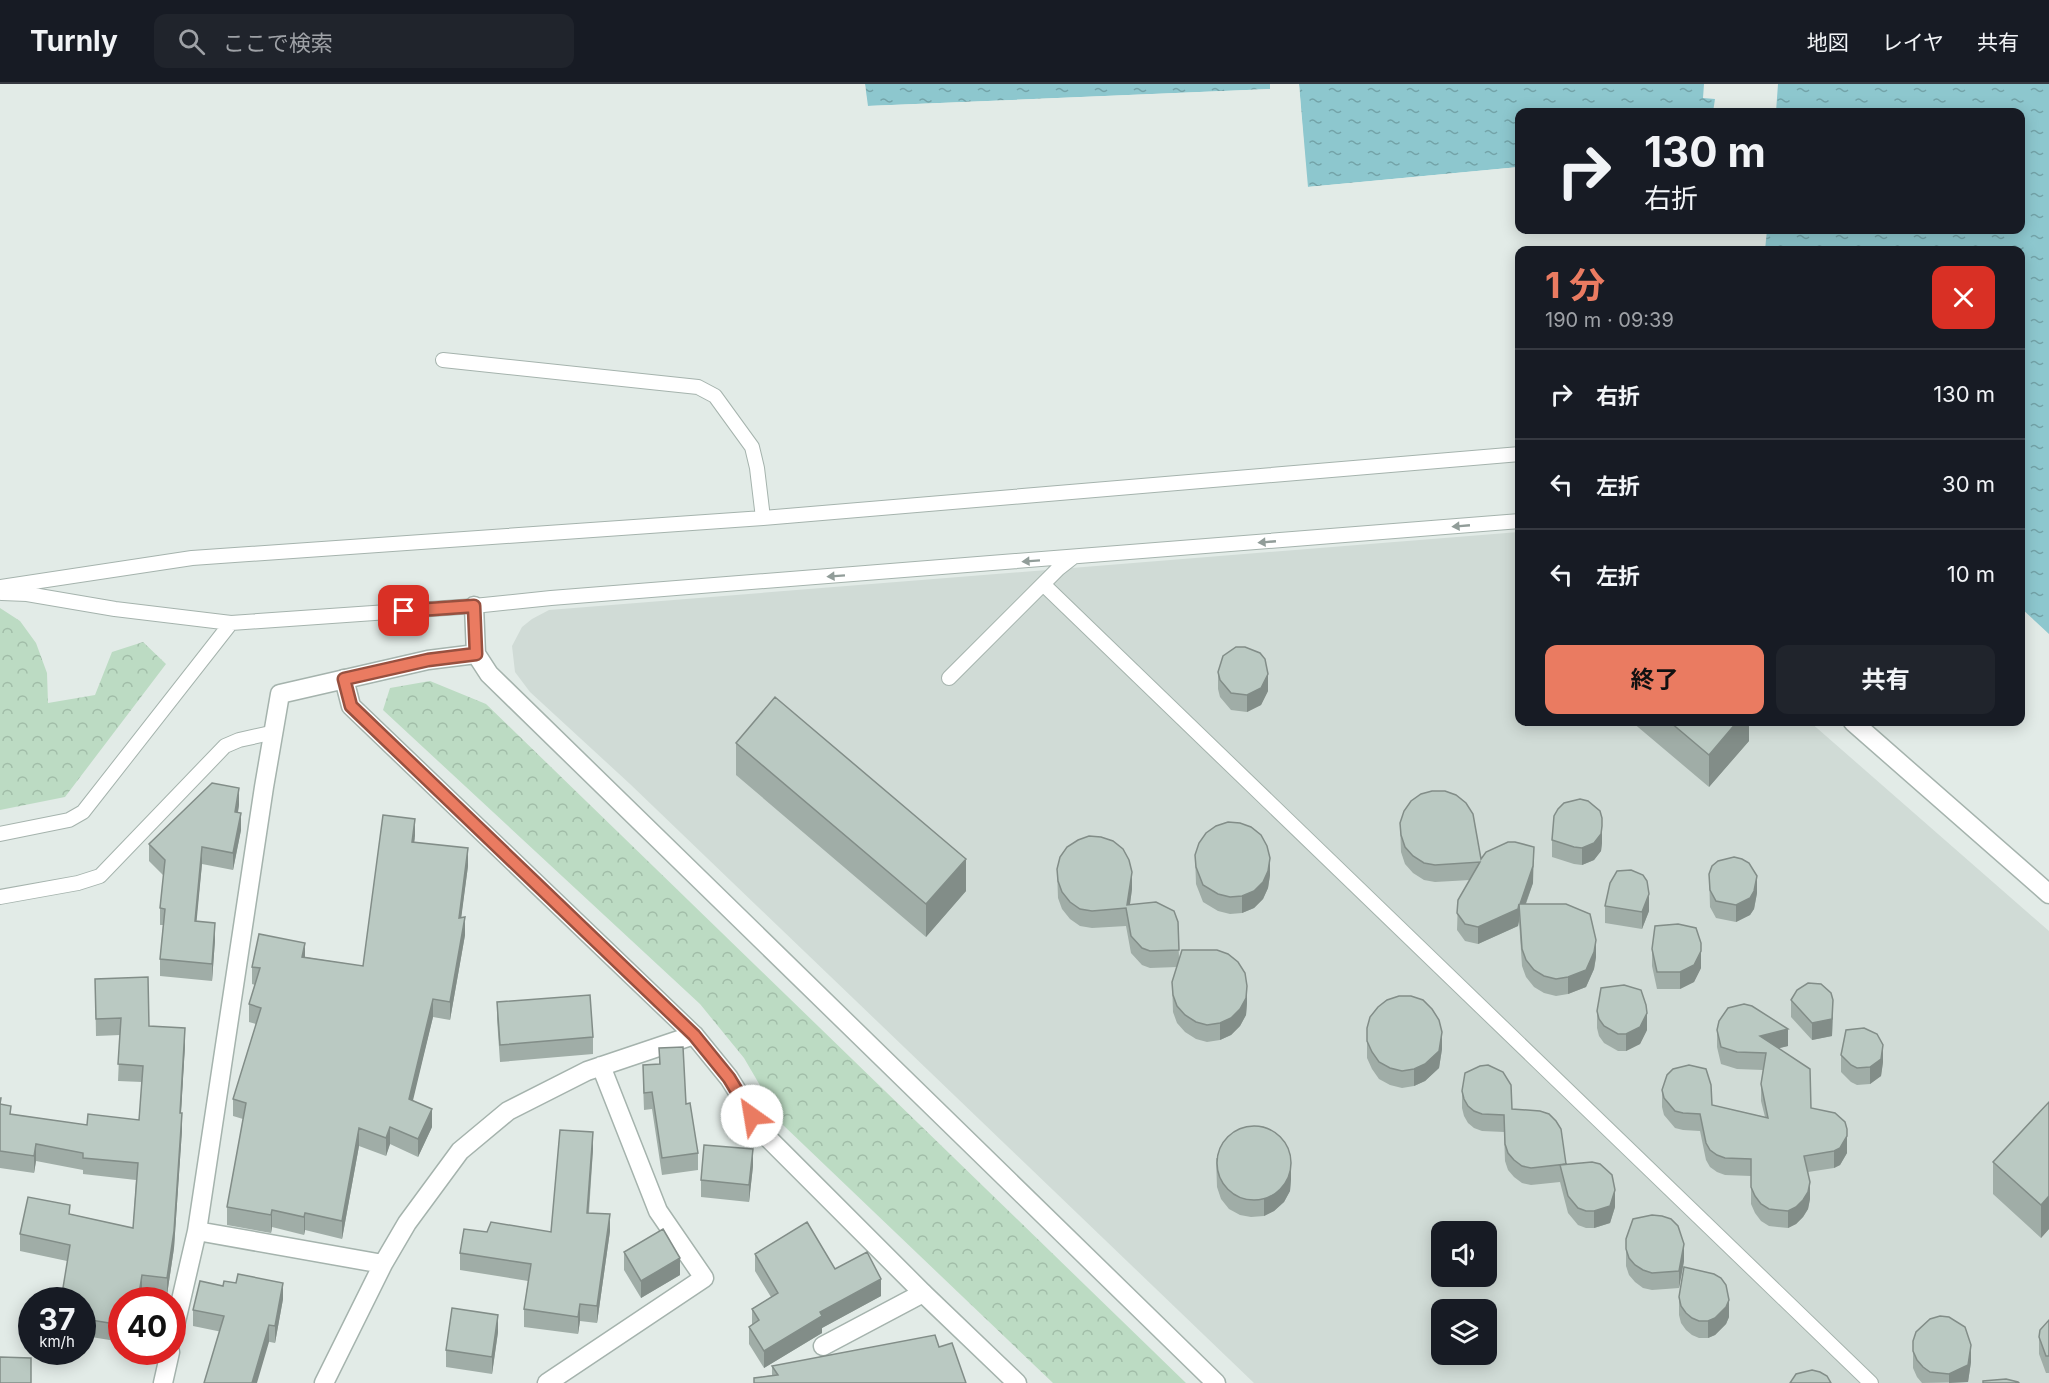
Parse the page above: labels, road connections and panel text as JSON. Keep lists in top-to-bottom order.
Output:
{
  "page": {
    "header": "Turnly",
    "search": "ここで検索",
    "nav": ["地図", "レイヤ", "共有"],
    "turn": ["130 m", "右折"],
    "heading": ["1 分", "190 m · 09:39"],
    "list": [
      {
        "name": "右折",
        "value": "130 m"
      },
      {
        "name": "左折",
        "value": "30 m"
      },
      {
        "name": "左折",
        "value": "10 m"
      }
    ],
    "buttons": ["終了", "共有"],
    "speed": "37 km/h",
    "limit": "40"
  }
}
